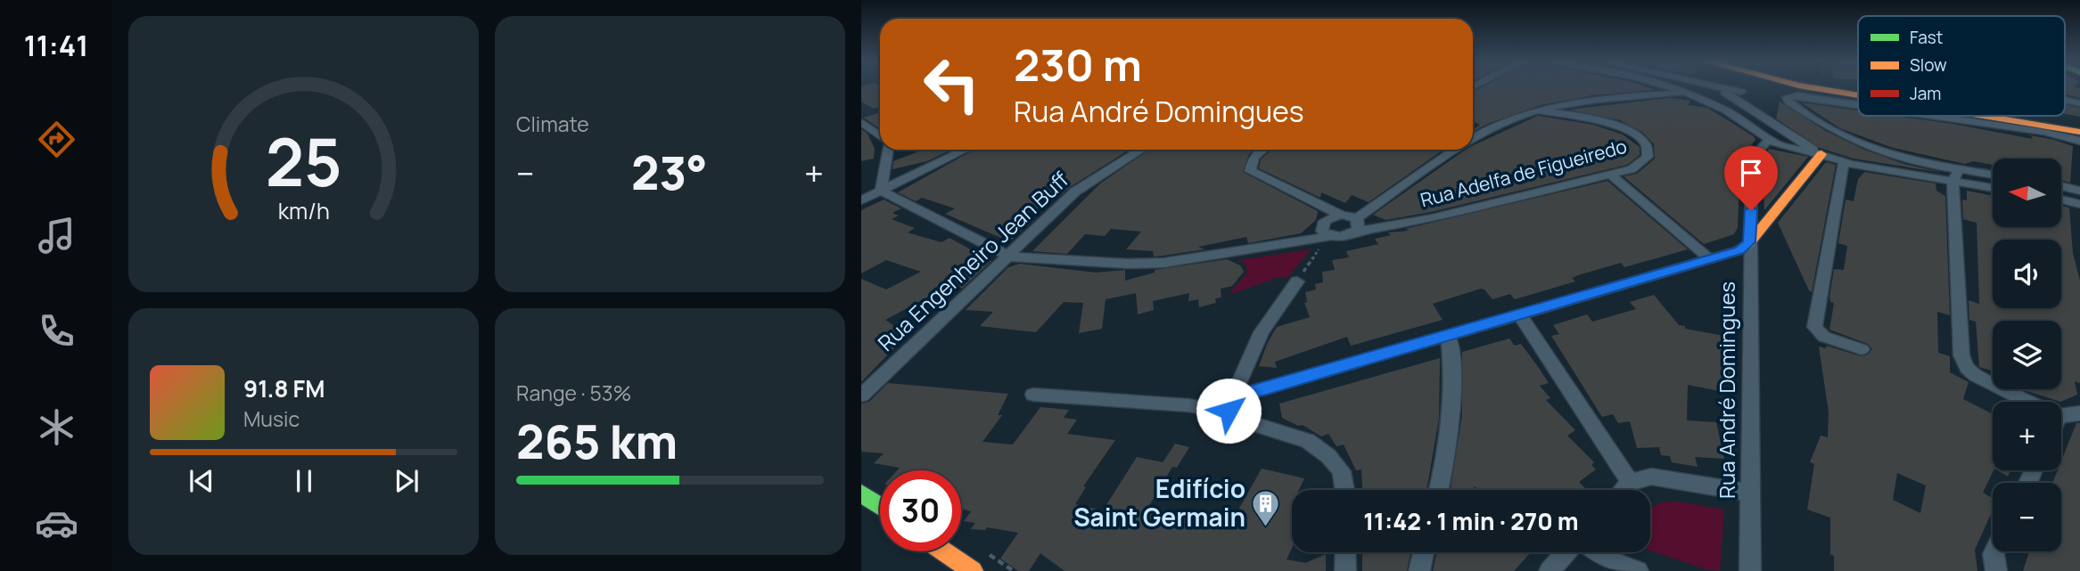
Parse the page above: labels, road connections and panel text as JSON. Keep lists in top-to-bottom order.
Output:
{
  "streets": {
    "street": ["Rua Adelfa de Figueiredo", "Rua Engenheiro Jean Buff", "Rua André Domingues"]
  },
  "crossings": [
    ["Rua Adelfa de Figueiredo", "Rua Engenheiro Jean Buff"]
  ],
  "places": {
    "building": ["Edifício Saint Germain"]
  },
  "legend": ["Fast", "Slow", "Jam"],
  "north": "left",
  "page": {
    "tabs": "11:41",
    "tile": [
      "Climate",
      ["Range · 53%", "265 km"]
    ],
    "turn": ["230 m", "Rua André Domingues"],
    "heat": ["−", "23°", "+"],
    "map_buttons": ["+", "−"],
    "song": ["91.8 FM", "Music"],
    "limit": "30",
    "trip": "11:42 · 1 min · 270 m",
    "gauge": ["25", "km/h"]
  }
}
